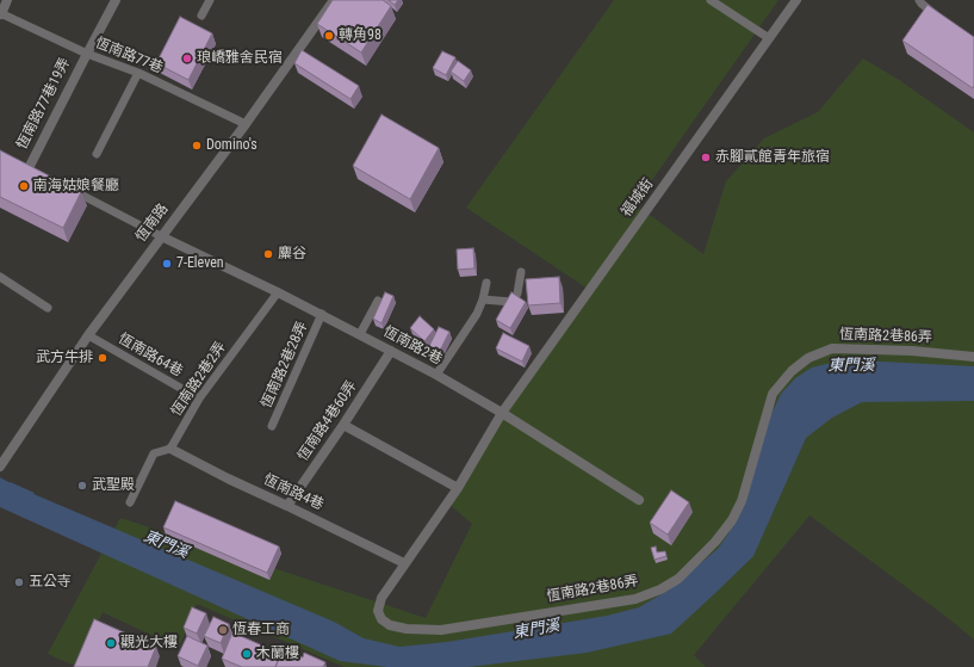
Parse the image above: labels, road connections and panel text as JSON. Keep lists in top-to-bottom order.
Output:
{
  "streets": {
    "street": [
      "恆南路77巷19弄",
      "福城街",
      "恆南路",
      "恆南路2巷86弄",
      "恆南路2巷",
      "恆南路4巷60弄",
      "恆南路4巷"
    ],
    "lane": [
      "恆南路77巷",
      "恆南路64巷",
      "恆南路2巷28弄",
      "恆南路2巷2弄"
    ]
  },
  "crossings": [
    ["恆南路77巷", "恆南路77巷19弄"],
    ["恆南路77巷", "恆南路"],
    ["福城街", "恆南路2巷86弄"],
    ["福城街", "恆南路2巷"],
    ["恆南路", "恆南路2巷"],
    ["恆南路", "恆南路64巷"],
    ["恆南路2巷86弄", "恆南路2巷"],
    ["恆南路2巷86弄", "恆南路4巷"],
    ["恆南路2巷", "恆南路2巷28弄"],
    ["恆南路2巷", "恆南路2巷2弄"],
    ["恆南路2巷", "恆南路4巷60弄"],
    ["恆南路64巷", "恆南路2巷2弄"],
    ["恆南路2巷2弄", "恆南路4巷"],
    ["恆南路4巷60弄", "恆南路4巷"]
  ],
  "water": ["東門溪"],
  "places": [
    "轉角98",
    "琅嶠雅舍民宿",
    "Domino's",
    "赤腳貳館青年旅宿",
    "南海姑娘餐廳",
    "麋谷",
    "7-Eleven",
    "武方牛排",
    "武聖殿",
    "五公寺",
    "恆春工商",
    "觀光大樓",
    "木蘭樓"
  ]
}
